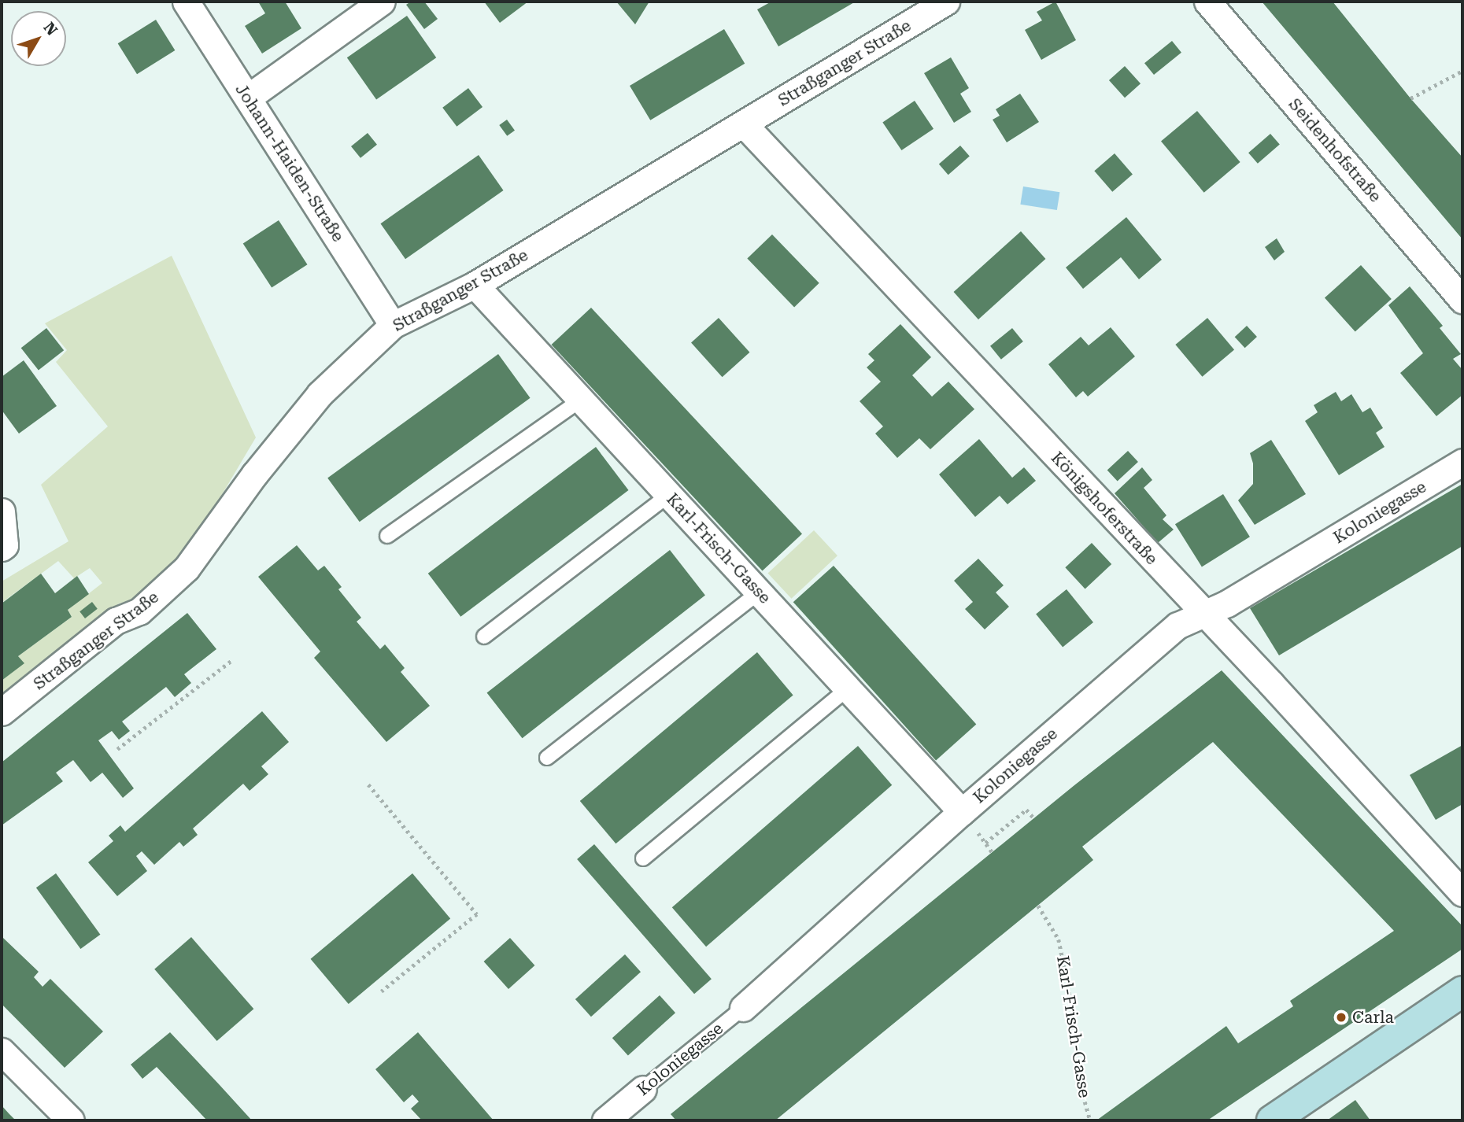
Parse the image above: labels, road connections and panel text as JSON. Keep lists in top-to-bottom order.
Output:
{
  "streets": {
    "street": [
      "Straßganger Straße",
      "Seidenhofstraße",
      "Johann-Haiden-Straße",
      "Königshoferstraße",
      "Koloniegasse",
      "Karl-Frisch-Gasse"
    ]
  },
  "crossings": [
    ["Straßganger Straße", "Johann-Haiden-Straße"],
    ["Straßganger Straße", "Königshoferstraße"],
    ["Straßganger Straße", "Karl-Frisch-Gasse"],
    ["Königshoferstraße", "Koloniegasse"],
    ["Koloniegasse", "Karl-Frisch-Gasse"]
  ],
  "places": ["Carla"],
  "north": "top right"
}
